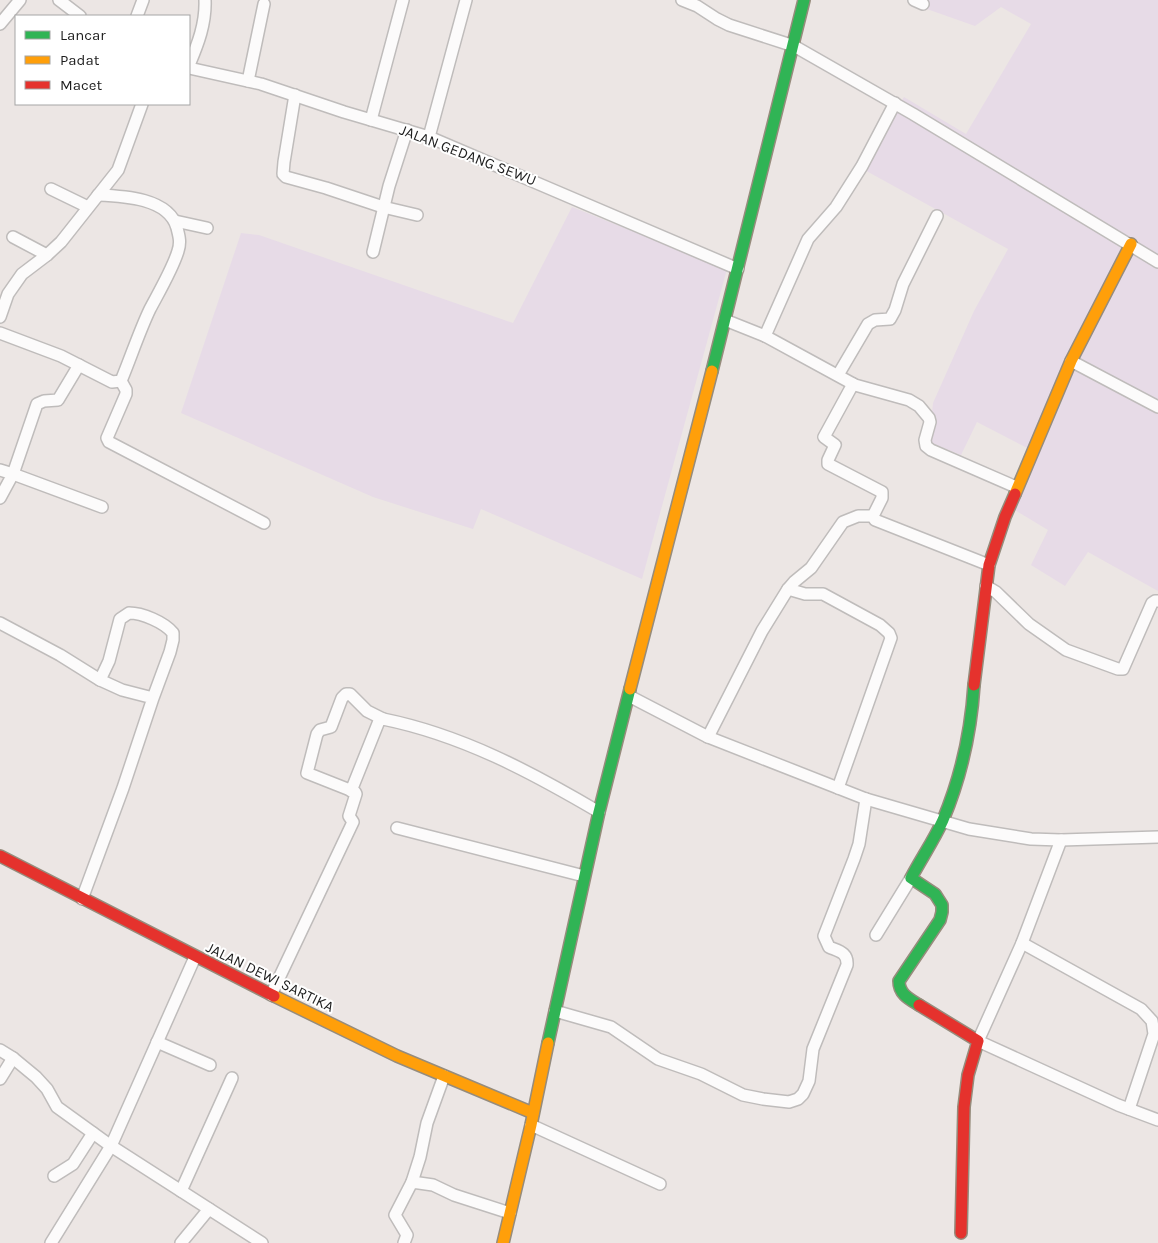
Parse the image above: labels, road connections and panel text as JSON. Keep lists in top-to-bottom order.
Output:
{
  "streets": {
    "street": ["JALAN GEDANG SEWU", "JALAN DEWI SARTIKA"]
  },
  "legend": ["Lancar", "Padat", "Macet"]
}
